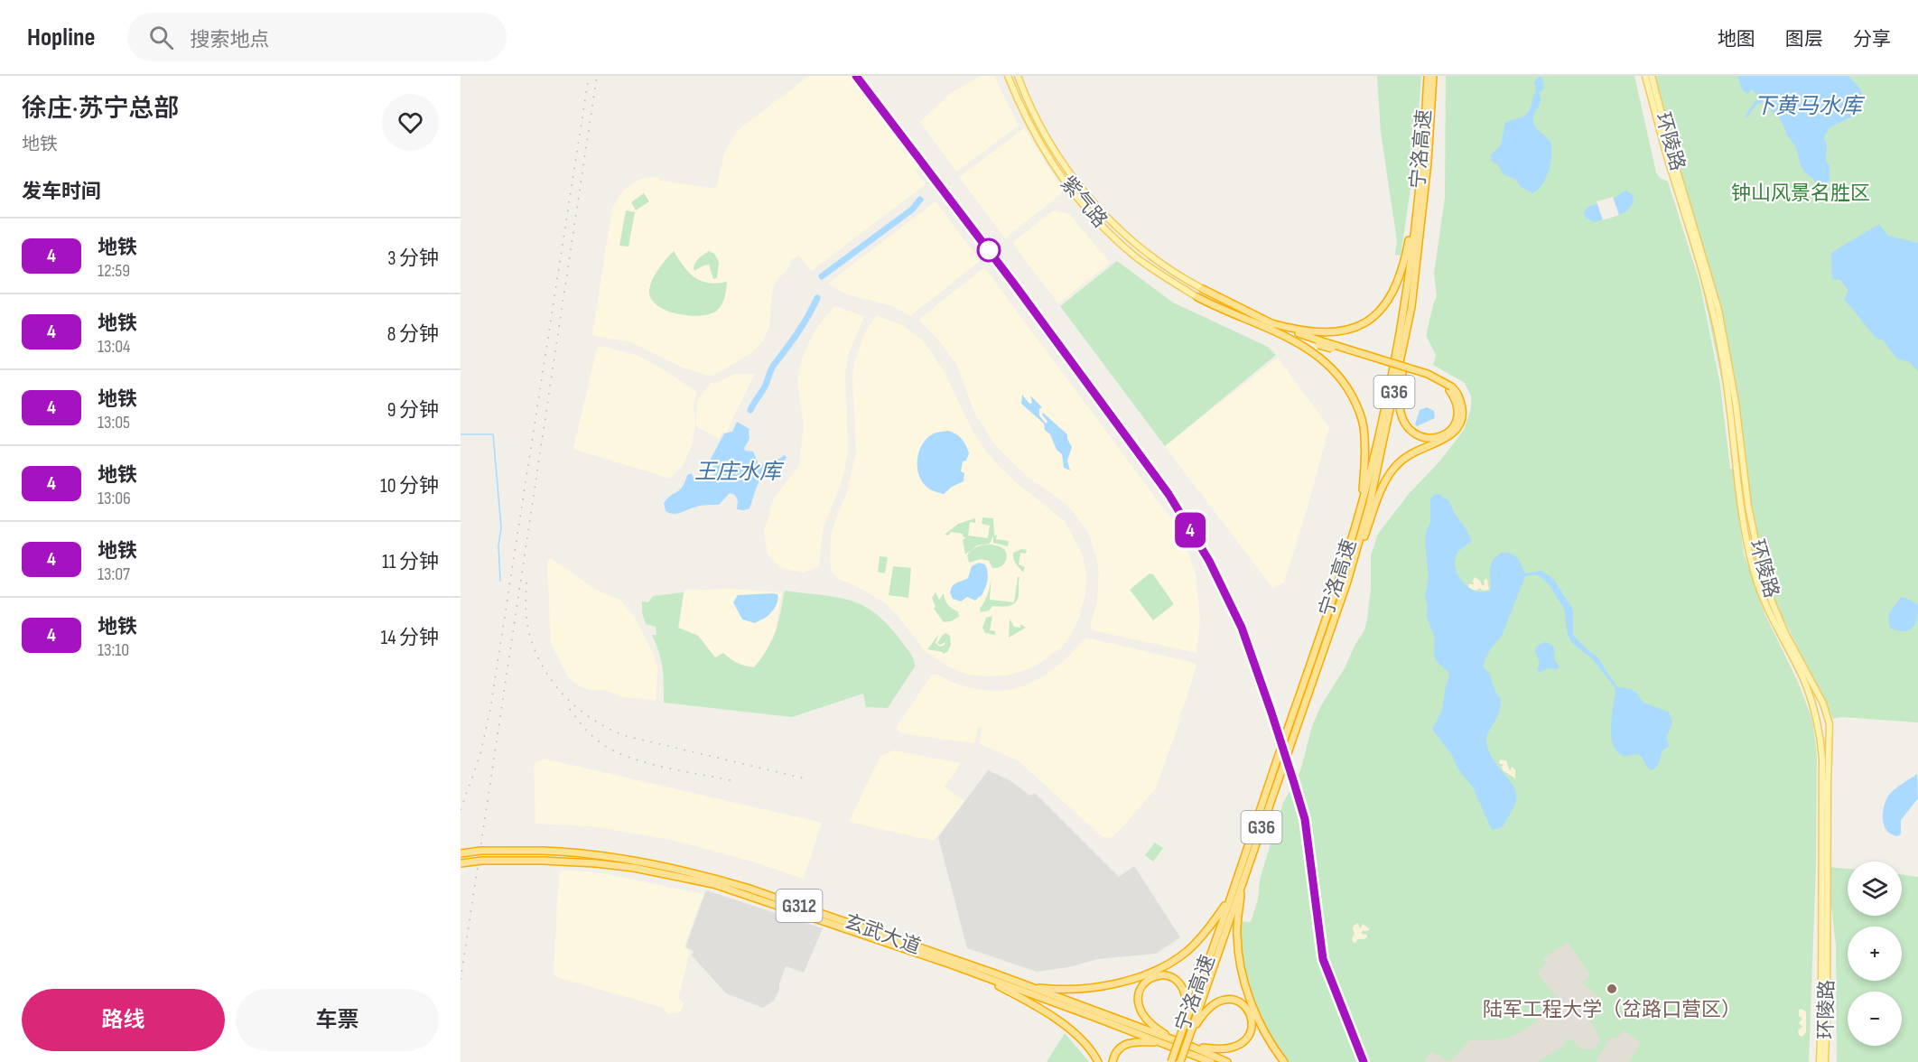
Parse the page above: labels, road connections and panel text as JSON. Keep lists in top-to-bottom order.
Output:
{
  "streets": {
    "highway": [
      "宁洛高速",
      "G36",
      "G312",
      "玄武大道"
    ],
    "main road": ["环陵路", "紫气路"]
  },
  "water": ["下黄马水库", "王庄水库"],
  "parks": ["钟山风景名胜区"],
  "places": ["陆军工程大学（岔路口营区）"],
  "lines": ["metro line 4"],
  "page": {
    "header": "Hopline",
    "search": "搜索地点",
    "nav": ["地图", "图层", "分享"],
    "heading": [
      ["徐庄·苏宁总部", "地铁"],
      "发车时间"
    ],
    "on_map": "4",
    "list": [
      {
        "mark": "4",
        "name": "地铁",
        "note": "12:59",
        "value": "3 分钟"
      },
      {
        "mark": "4",
        "name": "地铁",
        "note": "13:04",
        "value": "8 分钟"
      },
      {
        "mark": "4",
        "name": "地铁",
        "note": "13:05",
        "value": "9 分钟"
      },
      {
        "mark": "4",
        "name": "地铁",
        "note": "13:06",
        "value": "10 分钟"
      },
      {
        "mark": "4",
        "name": "地铁",
        "note": "13:07",
        "value": "11 分钟"
      },
      {
        "mark": "4",
        "name": "地铁",
        "note": "13:10",
        "value": "14 分钟"
      }
    ],
    "map_buttons": ["+", "−"],
    "buttons": ["路线", "车票"]
  }
}
